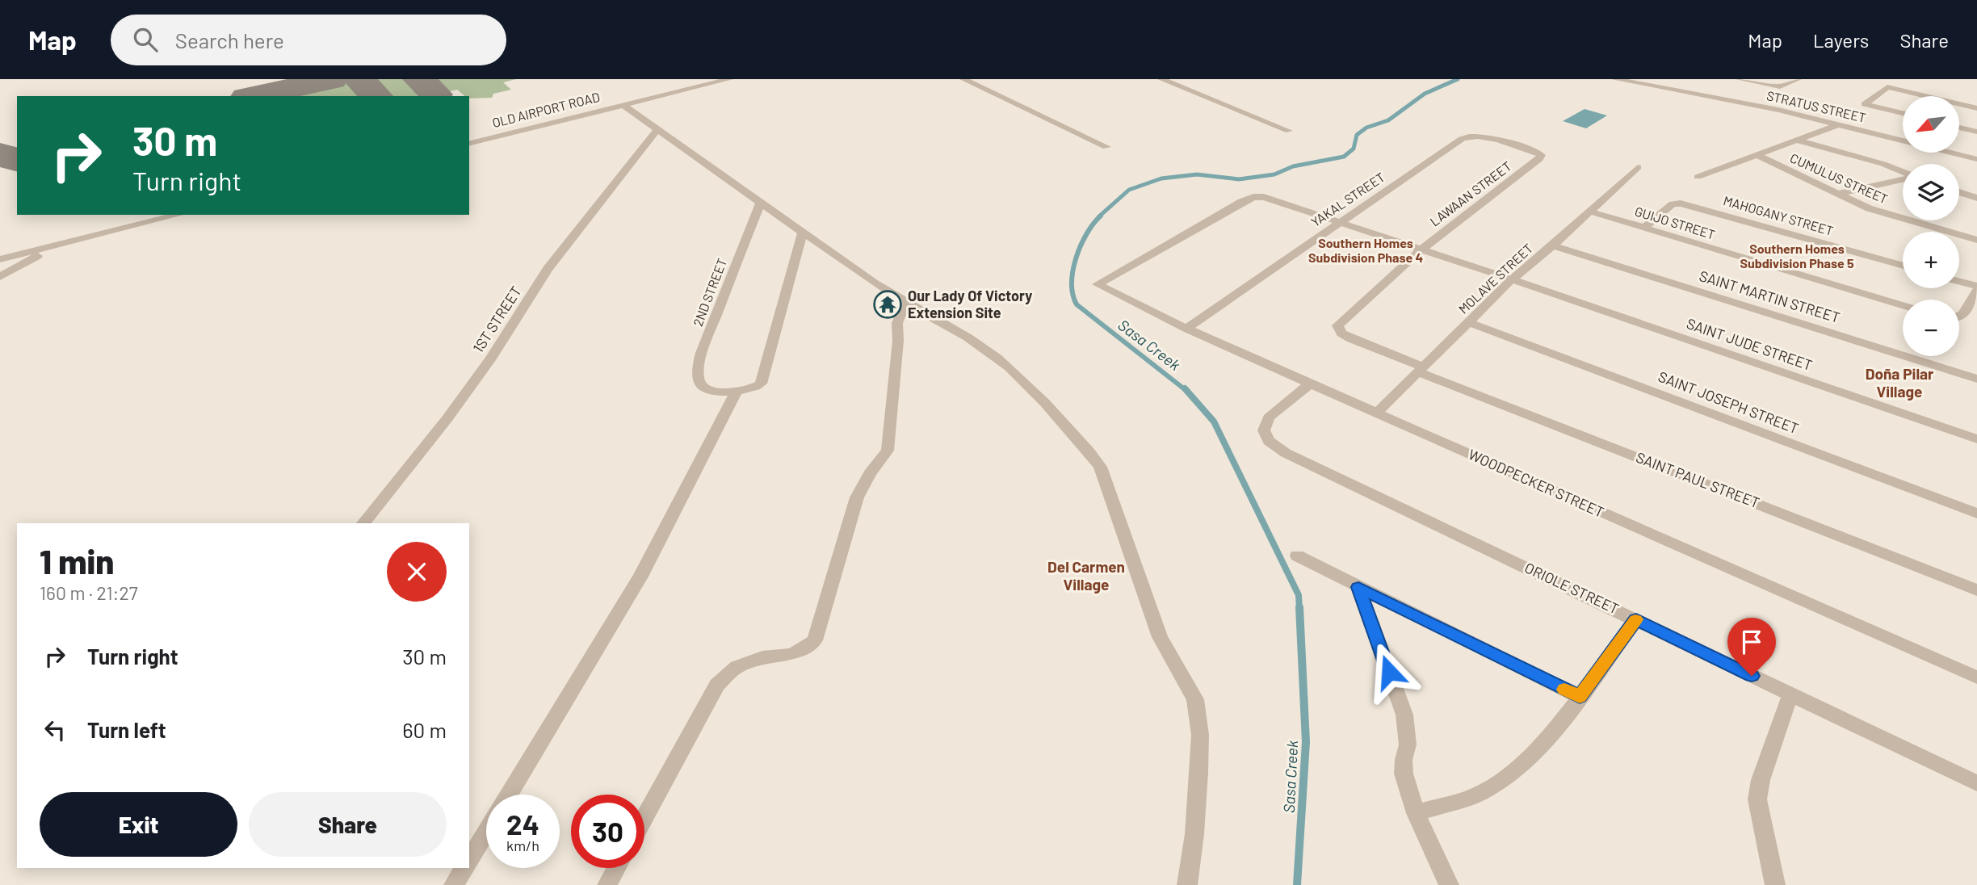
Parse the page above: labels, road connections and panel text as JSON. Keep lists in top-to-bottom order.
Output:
{
  "streets": {
    "street": [
      "STRATUS STREET",
      "OLD AIRPORT ROAD",
      "CUMULUS STREET",
      "LAWAAN STREET",
      "YAKAL STREET",
      "MAHOGANY STREET",
      "GUIJO STREET",
      "MOLAVE STREET",
      "2ND STREET",
      "SAINT MARTIN STREET",
      "1ST STREET",
      "SAINT JUDE STREET",
      "SAINT JOSEPH STREET",
      "SAINT PAUL STREET",
      "WOODPECKER STREET",
      "ORIOLE STREET"
    ]
  },
  "crossings": [
    ["LAWAAN STREET", "YAKAL STREET"],
    ["LAWAAN STREET", "MOLAVE STREET"],
    ["LAWAAN STREET", "SAINT JUDE STREET"],
    ["LAWAAN STREET", "SAINT PAUL STREET"],
    ["YAKAL STREET", "SAINT JUDE STREET"],
    ["YAKAL STREET", "WOODPECKER STREET"],
    ["MAHOGANY STREET", "GUIJO STREET"],
    ["GUIJO STREET", "MOLAVE STREET"],
    ["MOLAVE STREET", "SAINT MARTIN STREET"],
    ["MOLAVE STREET", "SAINT JUDE STREET"],
    ["MOLAVE STREET", "SAINT JOSEPH STREET"],
    ["MOLAVE STREET", "SAINT PAUL STREET"],
    ["MOLAVE STREET", "WOODPECKER STREET"],
    ["SAINT JUDE STREET", "WOODPECKER STREET"],
    ["WOODPECKER STREET", "ORIOLE STREET"]
  ],
  "districts": [
    "Southern Homes Subdivision Phase 4",
    "Southern Homes Subdivision Phase 5",
    "Doña Pilar Village",
    "Del Carmen Village"
  ],
  "water": ["Sasa Creek"],
  "places": {
    "temple": ["Our Lady Of Victory Extension Site"]
  },
  "north": "bottom left",
  "page": {
    "header": "Map",
    "search": "Search here",
    "nav": ["Map", "Layers", "Share"],
    "map_buttons": ["+", "−"],
    "turn": ["30 m", "Turn right"],
    "heading": ["1 min", "160 m · 21:27"],
    "list": [
      {
        "name": "Turn right",
        "value": "30 m"
      },
      {
        "name": "Turn left",
        "value": "60 m"
      }
    ],
    "buttons": ["Exit", "Share"],
    "speed": "24 km/h",
    "limit": "30"
  }
}
